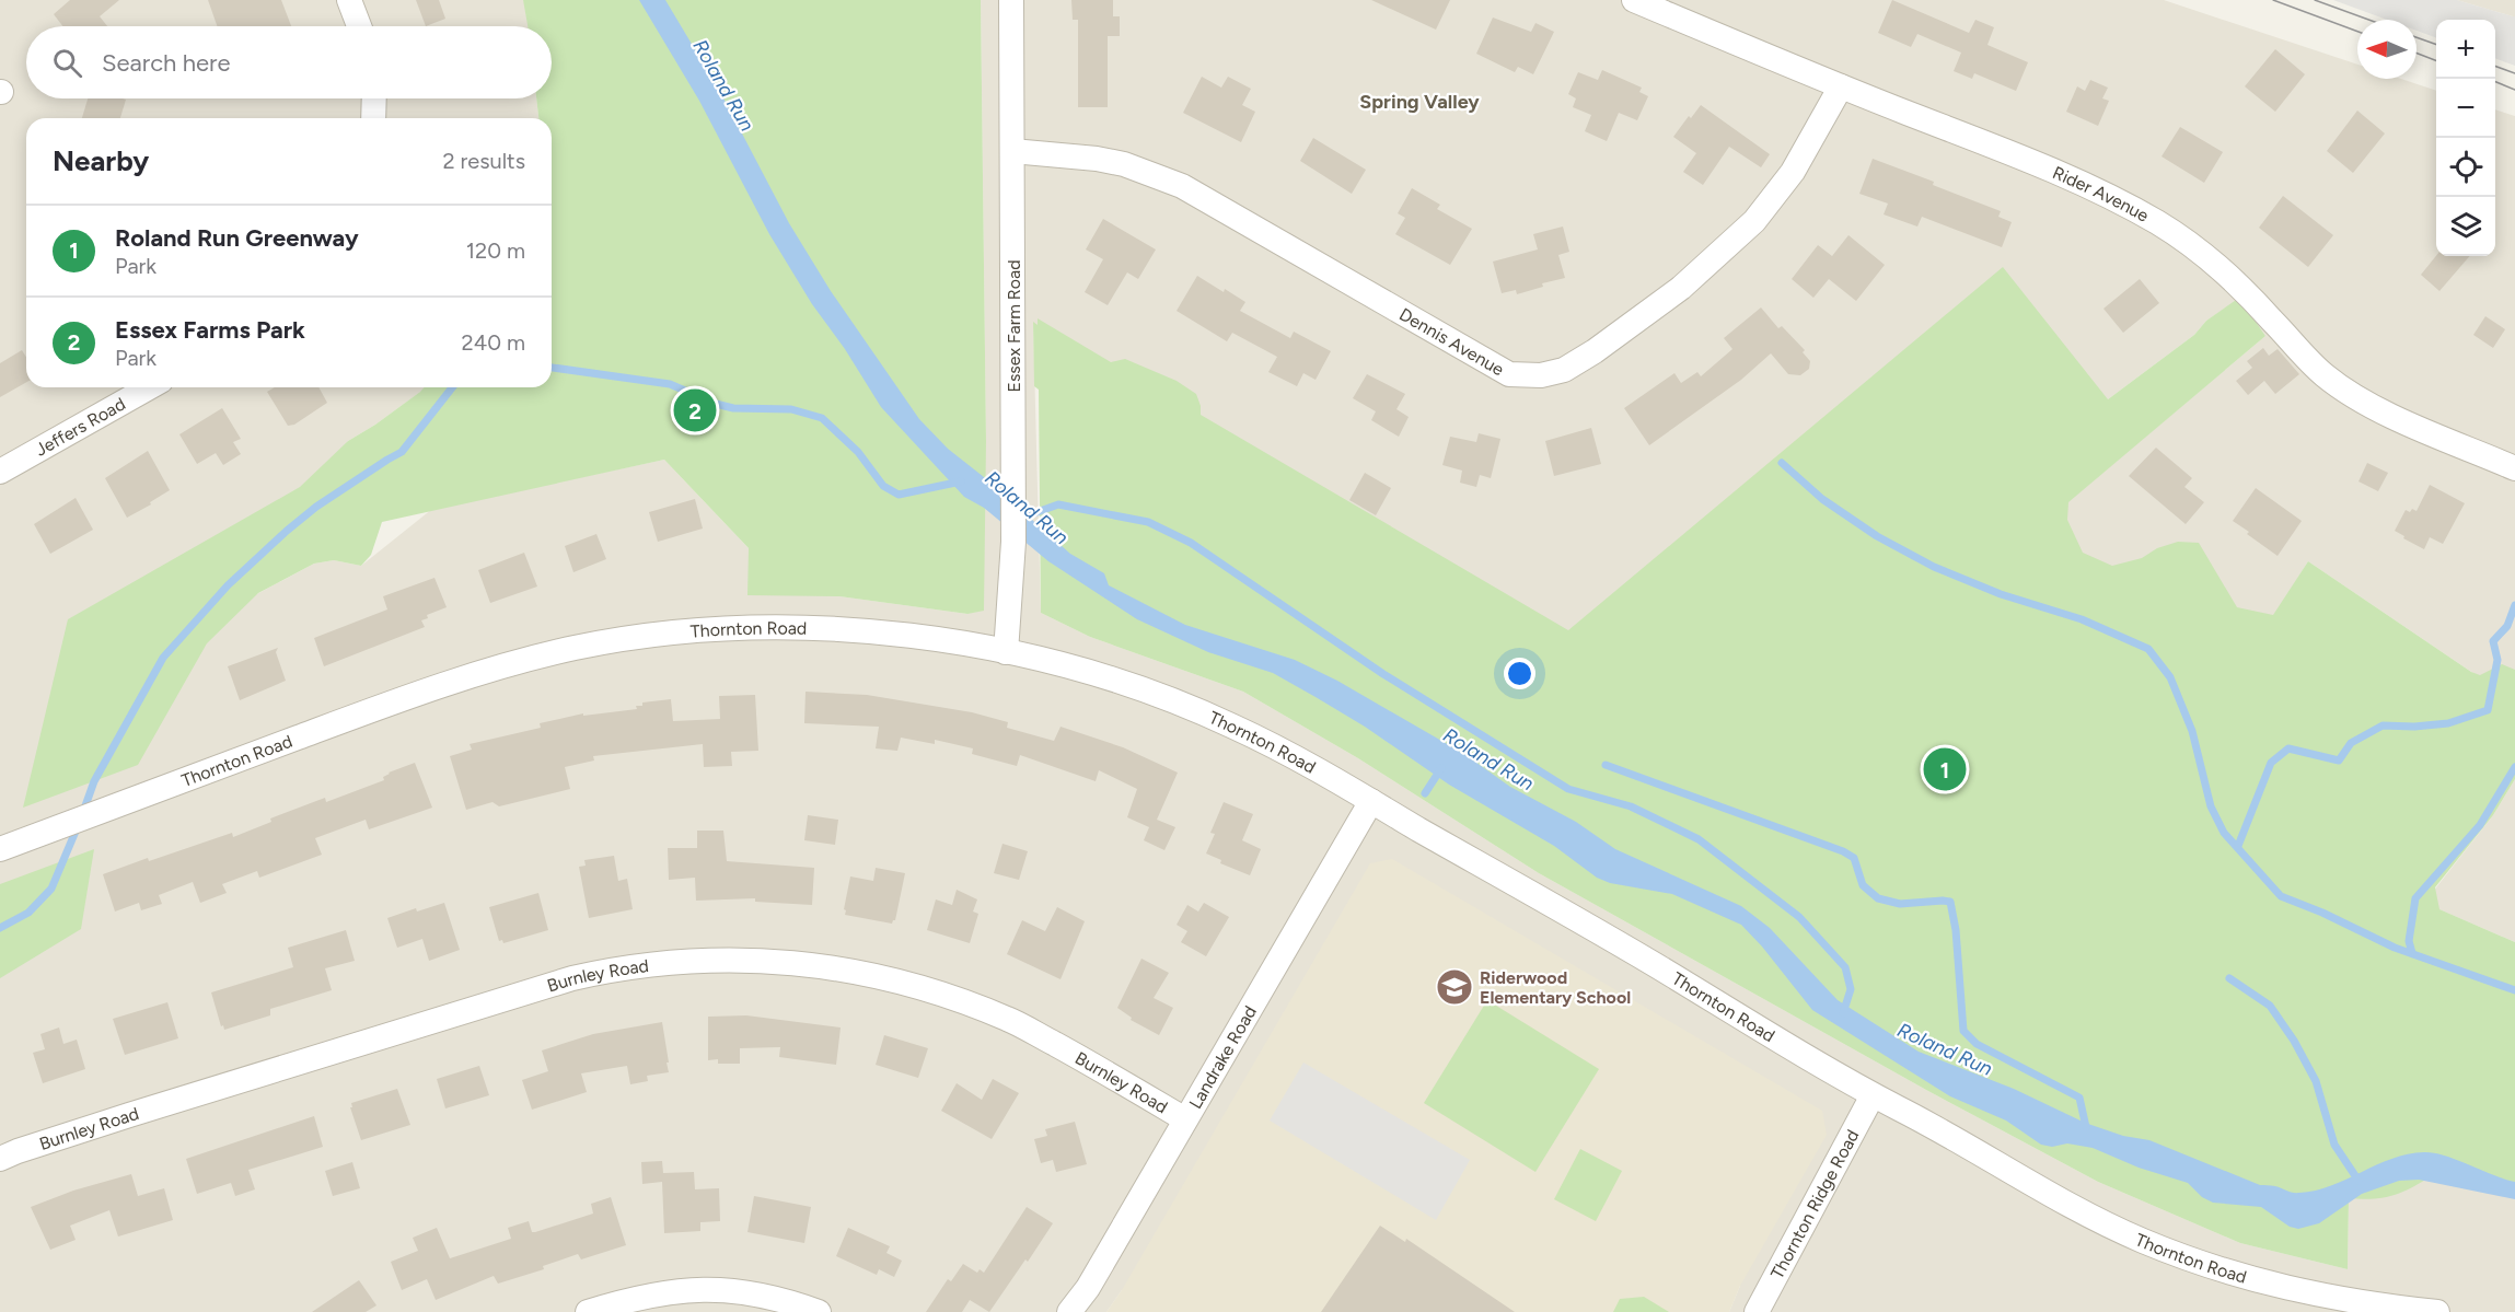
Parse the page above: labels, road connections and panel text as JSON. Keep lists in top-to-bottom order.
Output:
{
  "streets": {
    "street": [
      "Rider Avenue",
      "Essex Farm Road",
      "Dennis Avenue",
      "Jeffers Road",
      "Thornton Road",
      "Burnley Road",
      "Landrake Road",
      "Thornton Ridge Road"
    ]
  },
  "crossings": [
    ["Rider Avenue", "Dennis Avenue"],
    ["Essex Farm Road", "Dennis Avenue"],
    ["Essex Farm Road", "Thornton Road"],
    ["Thornton Road", "Landrake Road"],
    ["Thornton Road", "Thornton Ridge Road"],
    ["Burnley Road", "Landrake Road"]
  ],
  "districts": ["Spring Valley"],
  "water": ["Roland Run"],
  "places": {
    "school or university": ["Riderwood Elementary School"]
  },
  "north": "left",
  "page": {
    "map_buttons": ["+", "−"],
    "search": "Search here",
    "heading": ["Nearby", "2 results"],
    "list": [
      {
        "mark": "1",
        "name": "Roland Run Greenway",
        "note": "Park",
        "value": "120 m"
      },
      {
        "mark": "2",
        "name": "Essex Farms Park",
        "note": "Park",
        "value": "240 m"
      }
    ],
    "pins": ["2", "1"]
  }
}
